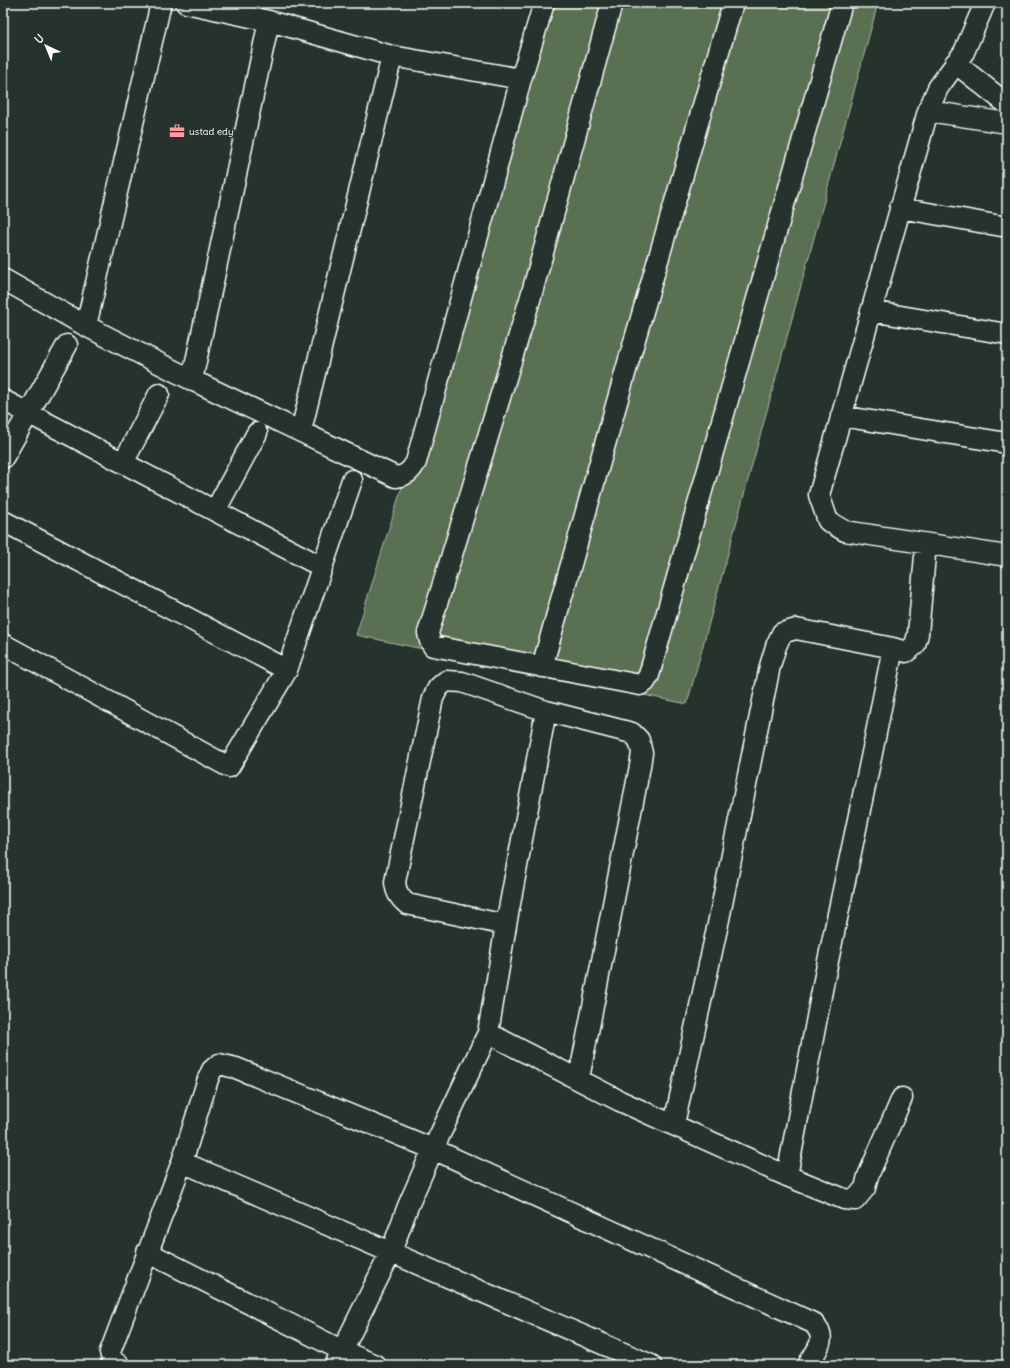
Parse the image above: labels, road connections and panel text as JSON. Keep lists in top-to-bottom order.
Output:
{
  "places": {
    "office": ["ustad edy"]
  },
  "north": "top left"
}
